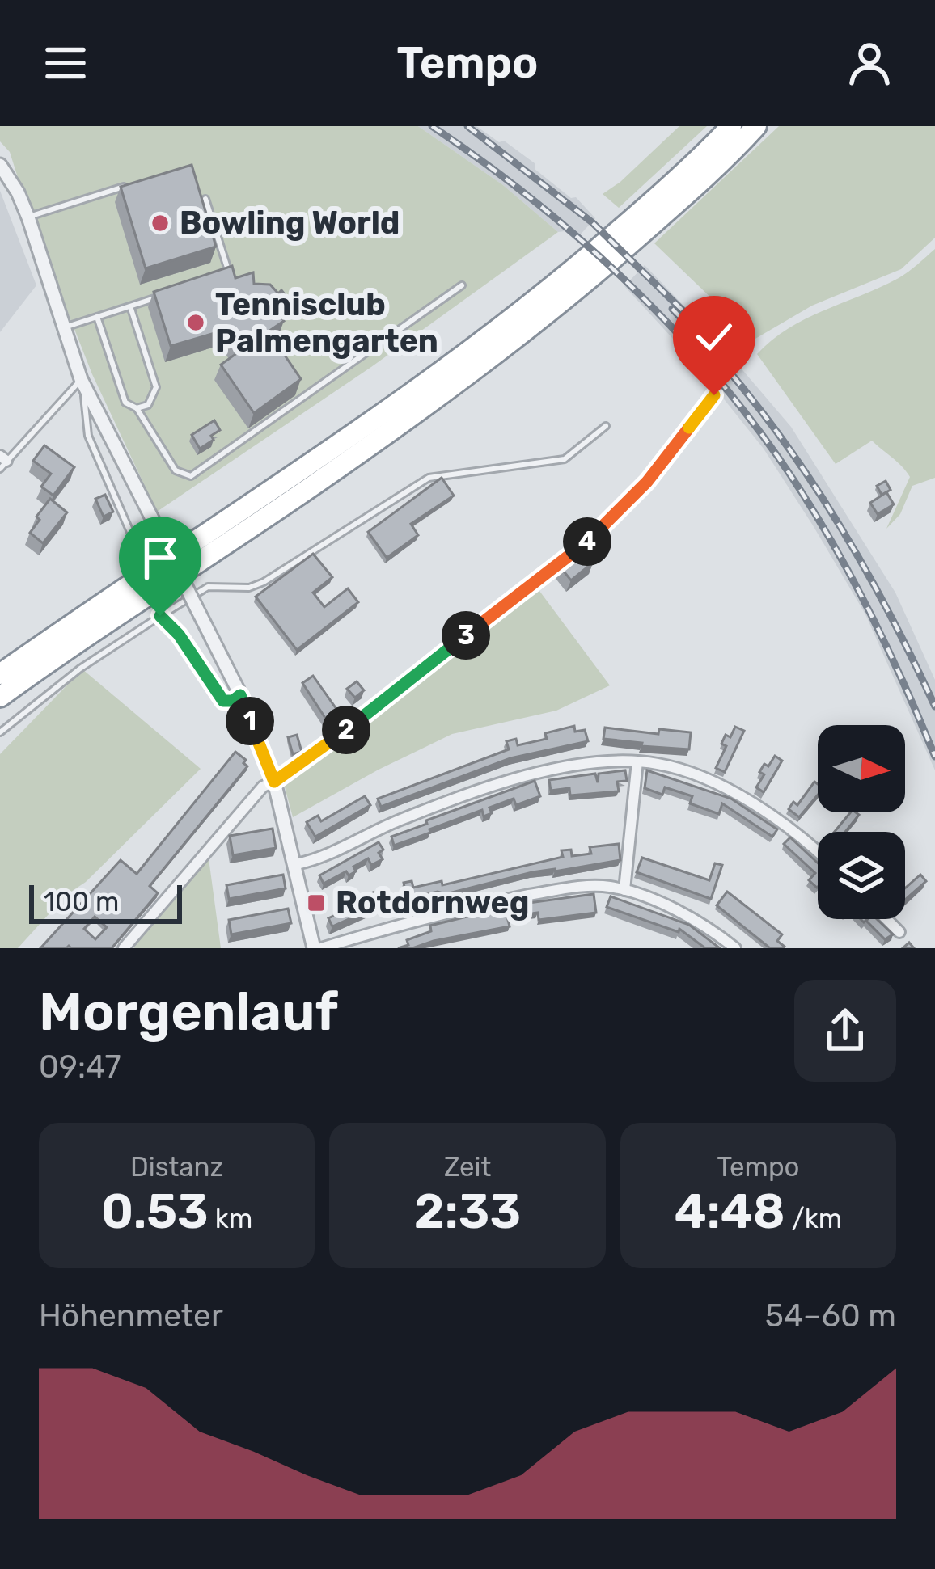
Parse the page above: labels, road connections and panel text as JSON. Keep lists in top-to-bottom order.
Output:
{
  "places": {
    "other": ["Bowling World", "Tennisclub Palmengarten"],
    "transit": ["Rotdornweg"]
  },
  "scale_bar": "100 m",
  "north": "right",
  "page": {
    "header": "Tempo",
    "pins": [
      "4",
      "3",
      "1",
      "2"
    ],
    "scale": "100 m",
    "heading": ["Morgenlauf", "09:47"],
    "stats": [
      ["Distanz", "0.53 km"],
      ["Zeit", "2:33"],
      ["Tempo", "4:48 /km"]
    ],
    "chart": ["Höhenmeter", "54–60 m"]
  }
}
